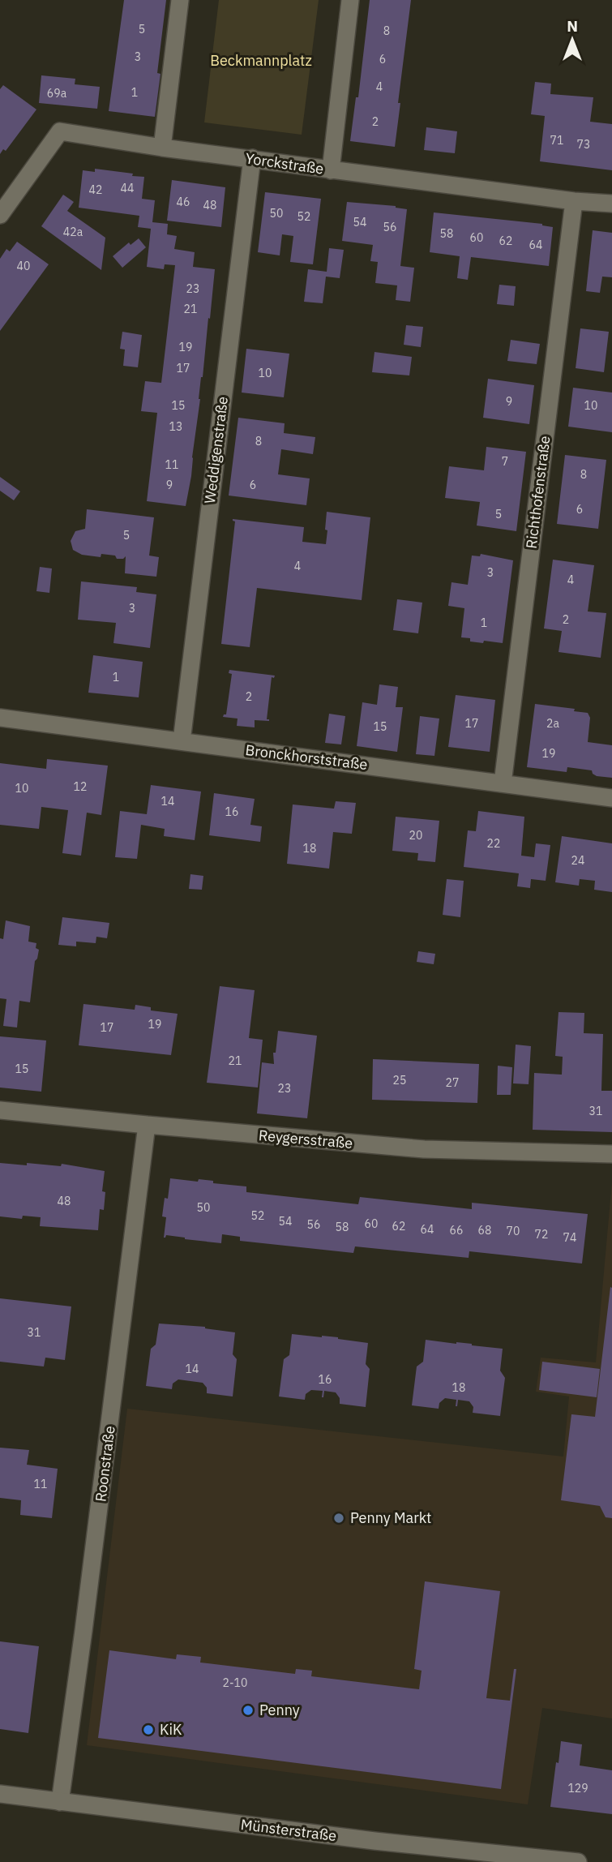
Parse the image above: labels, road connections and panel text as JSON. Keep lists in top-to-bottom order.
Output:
{
  "streets": {
    "street": [
      "Yorckstraße",
      "Weddigenstraße",
      "Richthofenstraße",
      "Bronckhorststraße",
      "Reygersstraße",
      "Roonstraße",
      "Münsterstraße"
    ]
  },
  "crossings": [
    ["Yorckstraße", "Weddigenstraße"],
    ["Yorckstraße", "Richthofenstraße"],
    ["Weddigenstraße", "Bronckhorststraße"],
    ["Richthofenstraße", "Bronckhorststraße"],
    ["Reygersstraße", "Roonstraße"],
    ["Roonstraße", "Münsterstraße"]
  ],
  "parks": ["Beckmannplatz"],
  "places": ["Penny Markt", "Penny", "KiK"],
  "house_numbers": [
    "5",
    "8",
    "3",
    "6",
    "4",
    "1",
    "69a",
    "2",
    "71",
    "73",
    "44",
    "42",
    "46",
    "48",
    "50",
    "52",
    "54",
    "56",
    "42a",
    "58",
    "60",
    "62",
    "64",
    "40",
    "23",
    "21",
    "19",
    "17",
    "10",
    "9",
    "15",
    "10",
    "13",
    "8",
    "7",
    "11",
    "8",
    "9",
    "6",
    "6",
    "5",
    "5",
    "4",
    "3",
    "4",
    "3",
    "2",
    "1",
    "1",
    "2",
    "17",
    "2a",
    "15",
    "19",
    "12",
    "10",
    "14",
    "16",
    "20",
    "22",
    "18",
    "24",
    "19",
    "17",
    "21",
    "15",
    "25",
    "27",
    "23",
    "31",
    "48",
    "50",
    "52",
    "54",
    "60",
    "56",
    "62",
    "58",
    "64",
    "66",
    "68",
    "70",
    "72",
    "74",
    "31",
    "14",
    "16",
    "18",
    "11",
    "2-10",
    "129"
  ],
  "north": "top"
}
